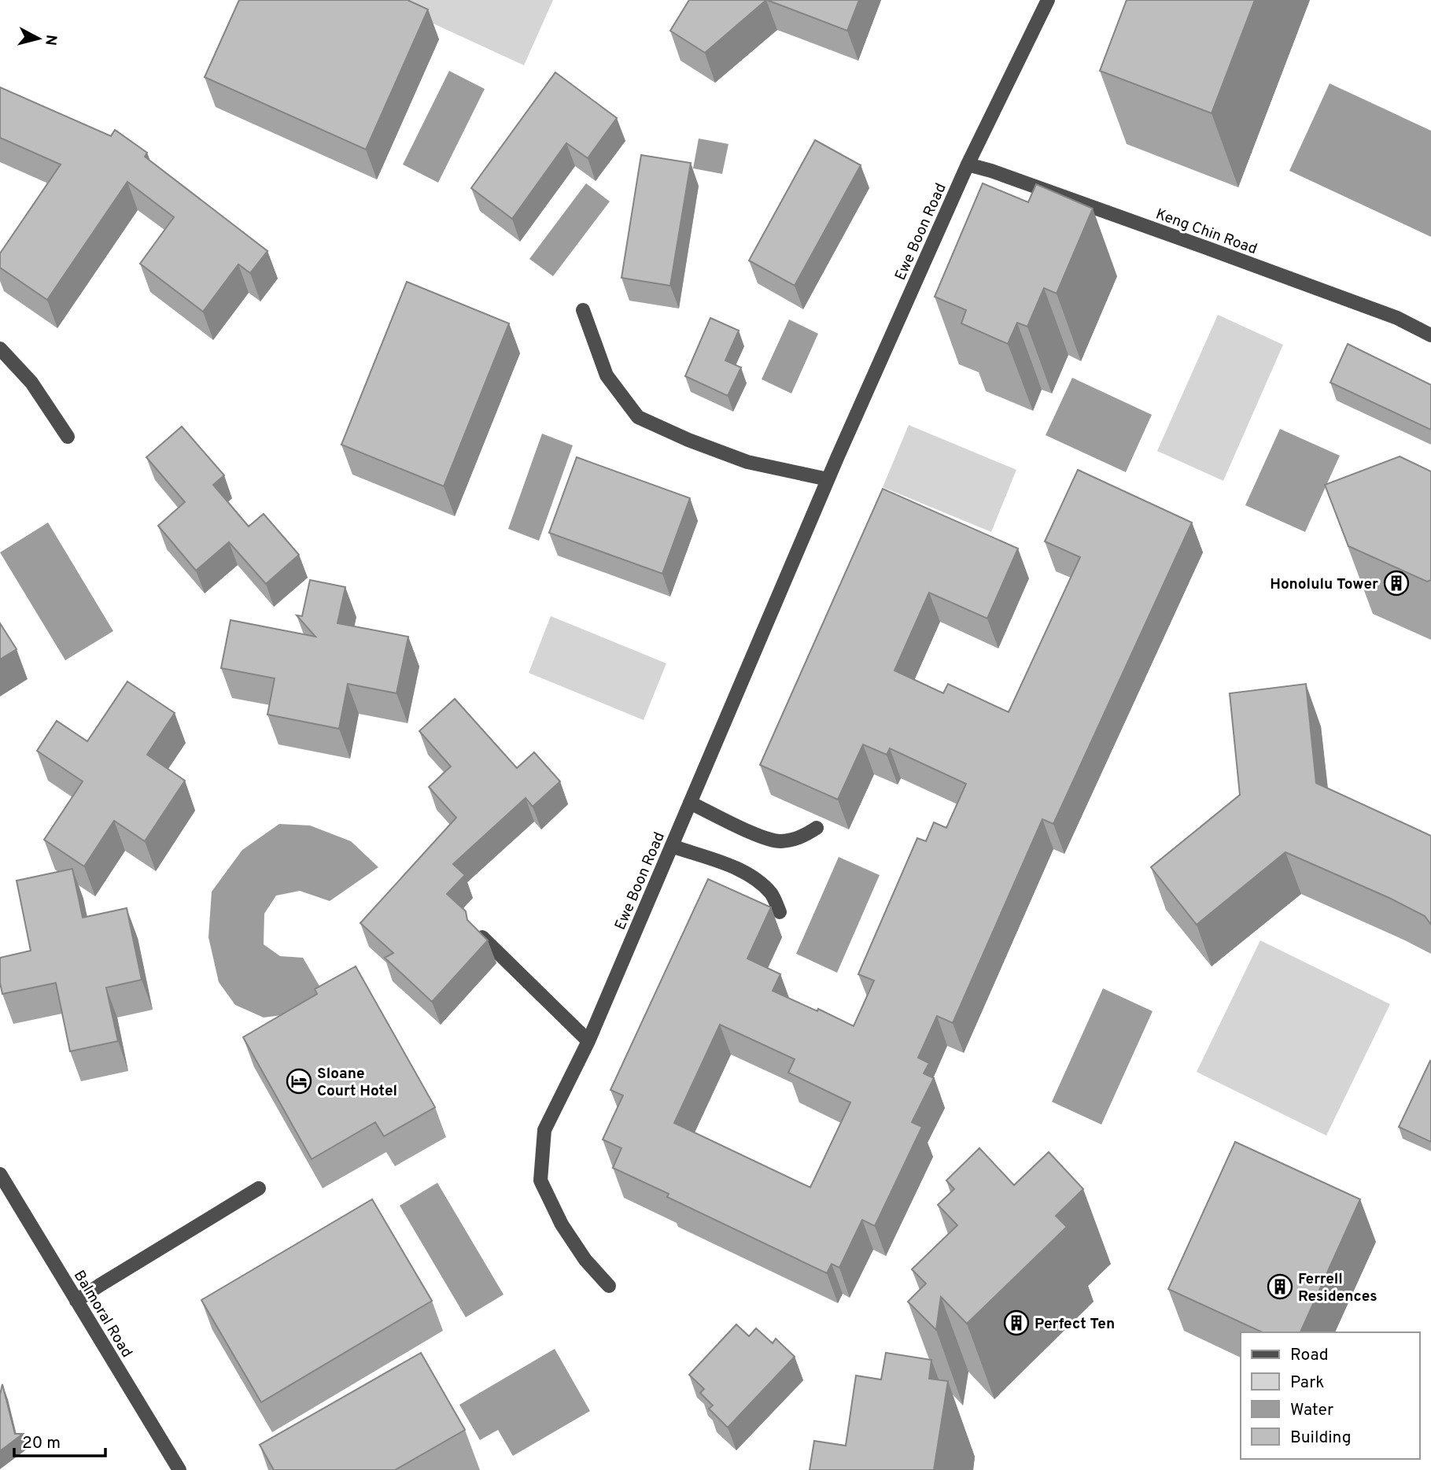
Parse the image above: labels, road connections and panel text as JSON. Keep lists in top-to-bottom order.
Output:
{
  "streets": {
    "street": ["Keng Chin Road", "Ewe Boon Road", "Balmoral Road"]
  },
  "crossings": [
    ["Keng Chin Road", "Ewe Boon Road"]
  ],
  "places": {
    "building": ["Honolulu Tower", "Ferrell Residences", "Perfect Ten"],
    "hotel": ["Sloane Court Hotel"]
  },
  "legend": [
    "Road",
    "Park",
    "Water",
    "Building"
  ],
  "scale_bar": "20 m",
  "north": "right"
}
